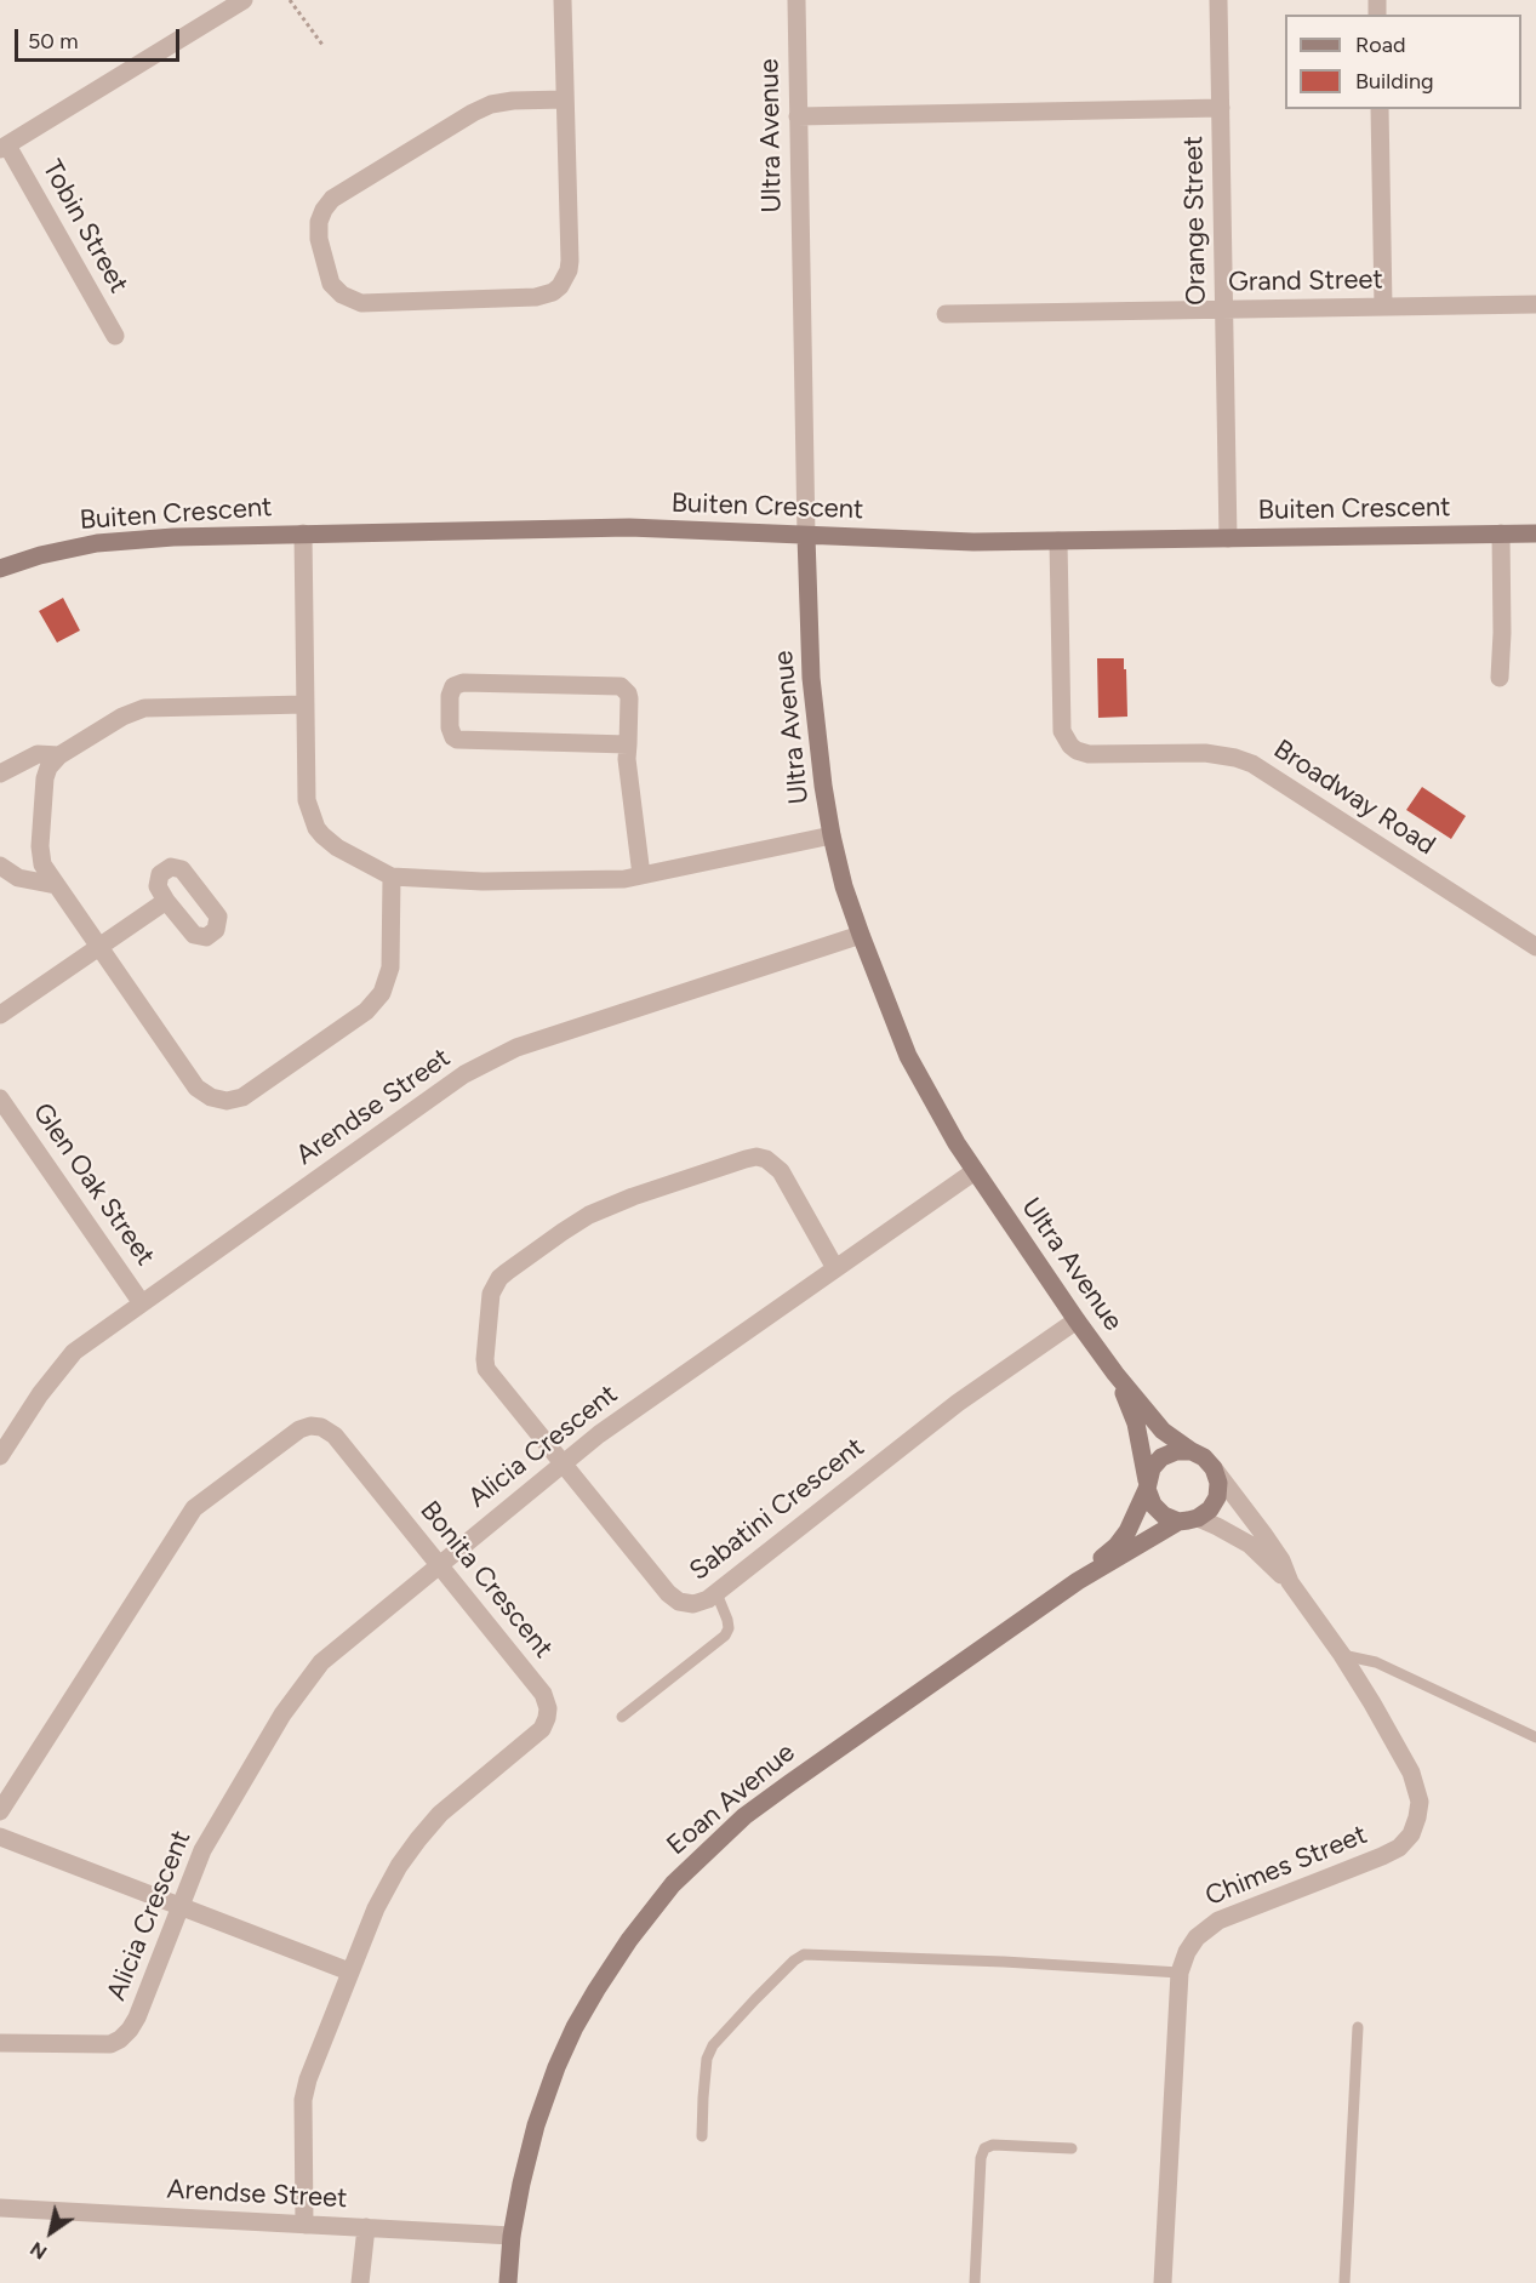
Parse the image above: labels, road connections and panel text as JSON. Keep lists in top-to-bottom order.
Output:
{
  "streets": {
    "street": [
      "Ultra Avenue",
      "Orange Street",
      "Tobin Street",
      "Grand Street",
      "Buiten Crescent",
      "Broadway Road",
      "Arendse Street",
      "Glen Oak Street",
      "Alicia Crescent",
      "Sabatini Crescent",
      "Bonita Crescent",
      "Eoan Avenue",
      "Chimes Street"
    ]
  },
  "crossings": [
    ["Ultra Avenue", "Orange Street"],
    ["Ultra Avenue", "Buiten Crescent"],
    ["Ultra Avenue", "Arendse Street"],
    ["Ultra Avenue", "Alicia Crescent"],
    ["Ultra Avenue", "Sabatini Crescent"],
    ["Ultra Avenue", "Eoan Avenue"],
    ["Ultra Avenue", "Chimes Street"],
    ["Orange Street", "Grand Street"],
    ["Orange Street", "Buiten Crescent"],
    ["Buiten Crescent", "Broadway Road"],
    ["Arendse Street", "Glen Oak Street"],
    ["Arendse Street", "Bonita Crescent"],
    ["Arendse Street", "Eoan Avenue"],
    ["Alicia Crescent", "Sabatini Crescent"],
    ["Alicia Crescent", "Bonita Crescent"],
    ["Eoan Avenue", "Chimes Street"]
  ],
  "legend": ["Road", "Building"],
  "scale_bar": "50 m",
  "north": "bottom left"
}
